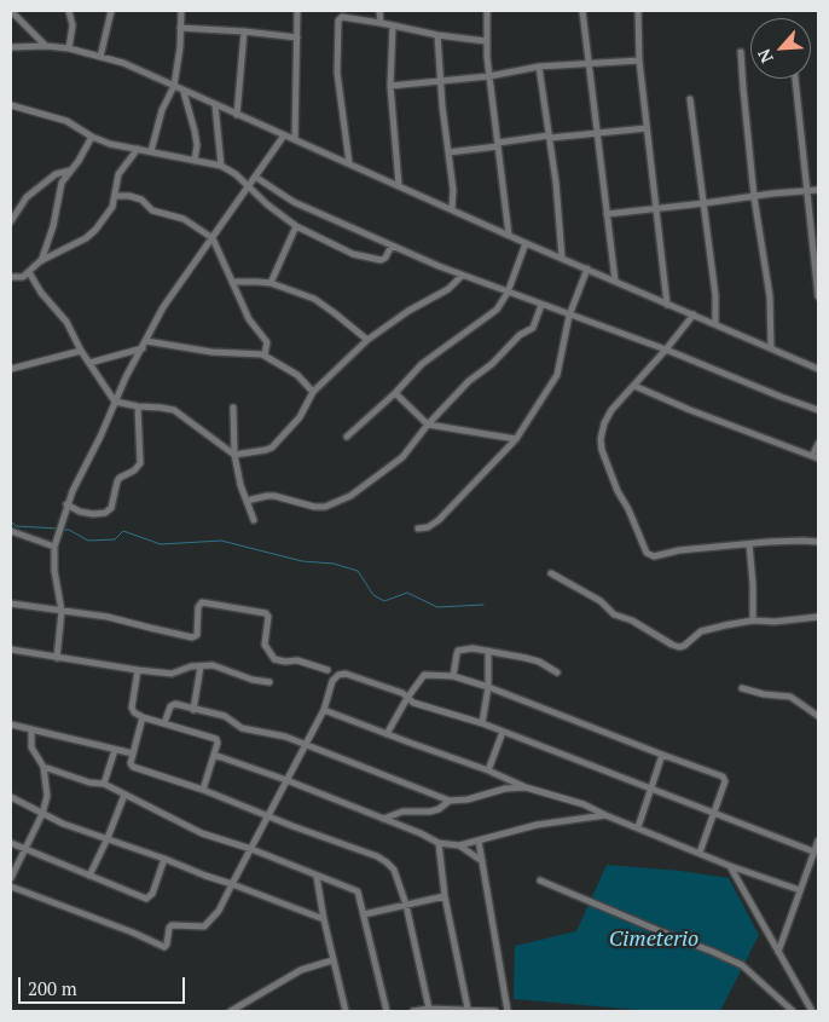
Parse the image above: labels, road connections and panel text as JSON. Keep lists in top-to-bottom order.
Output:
{
  "parks": ["Cimeterio"],
  "scale_bar": "200 m",
  "north": "bottom left"
}
